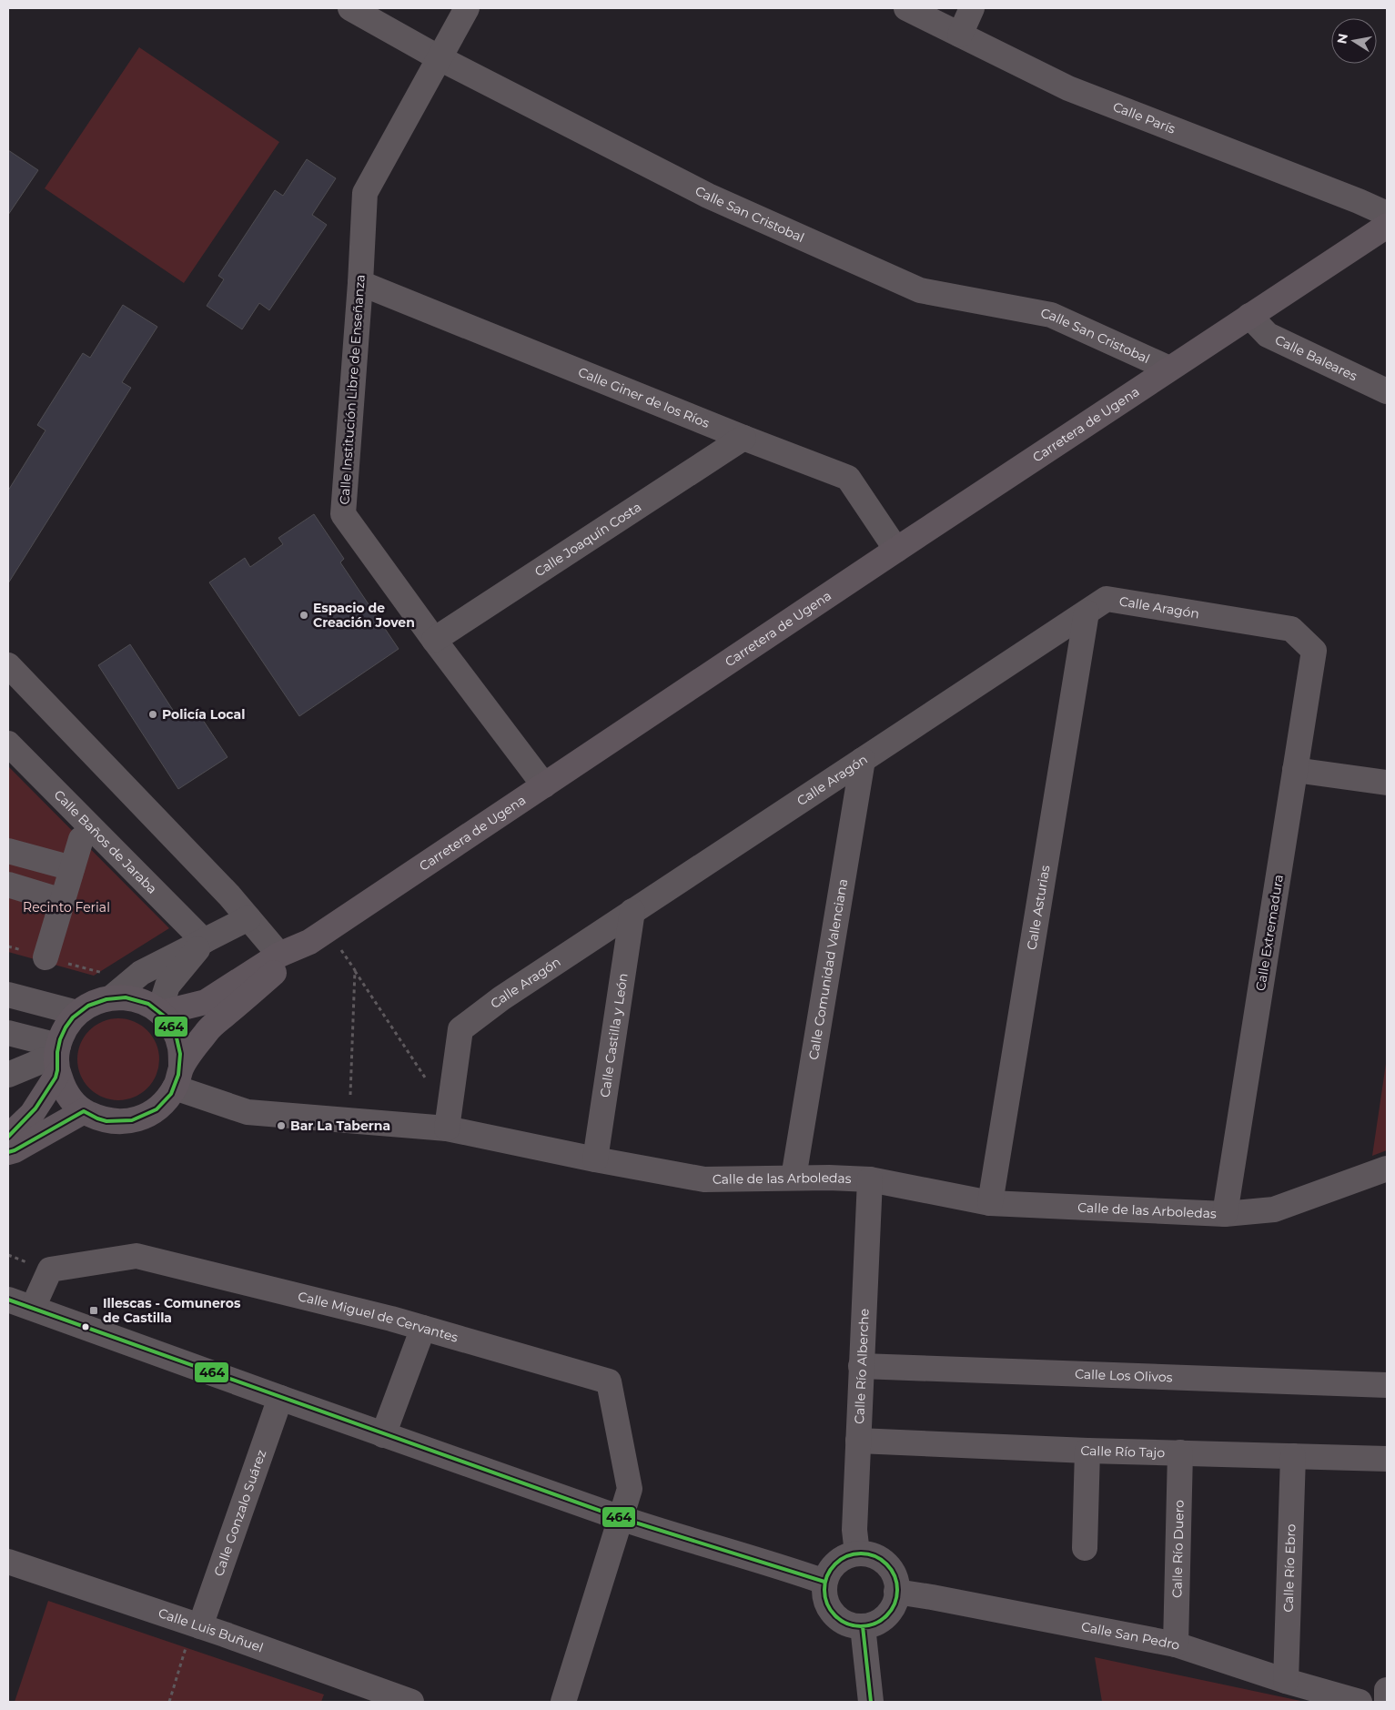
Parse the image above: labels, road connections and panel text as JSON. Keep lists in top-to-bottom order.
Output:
{
  "streets": {
    "main road": ["Carretera de Ugena"],
    "street": [
      "Calle París",
      "Calle San Cristobal",
      "Calle Baleares",
      "Calle Institución Libre de Enseñanza",
      "Calle Giner de los Ríos",
      "Calle Joaquín Costa",
      "Calle Aragón",
      "Calle Baños de Jaraba",
      "Calle Asturias",
      "Calle Extremadura",
      "Calle Comunidad Valenciana",
      "Calle Castilla y León",
      "Calle de las Arboledas",
      "Calle Miguel de Cervantes",
      "Calle Río Alberche",
      "Calle Los Olivos",
      "Calle Río Tajo",
      "Calle Gonzalo Suárez",
      "Calle Río Duero",
      "Calle Río Ebro",
      "Calle Luis Buñuel",
      "Calle San Pedro"
    ]
  },
  "crossings": [
    ["Calle San Cristobal", "Calle Institución Libre de Enseñanza"],
    ["Calle San Cristobal", "Carretera de Ugena"],
    ["Calle Baleares", "Carretera de Ugena"],
    ["Calle Institución Libre de Enseñanza", "Calle Giner de los Ríos"],
    ["Calle Institución Libre de Enseñanza", "Carretera de Ugena"],
    ["Calle Institución Libre de Enseñanza", "Calle Joaquín Costa"],
    ["Calle Giner de los Ríos", "Carretera de Ugena"],
    ["Calle Giner de los Ríos", "Calle Joaquín Costa"],
    ["Carretera de Ugena", "Calle de las Arboledas"],
    ["Calle Aragón", "Calle Asturias"],
    ["Calle Aragón", "Calle Extremadura"],
    ["Calle Aragón", "Calle Comunidad Valenciana"],
    ["Calle Aragón", "Calle Castilla y León"],
    ["Calle Aragón", "Calle de las Arboledas"],
    ["Calle Asturias", "Calle de las Arboledas"],
    ["Calle Extremadura", "Calle de las Arboledas"],
    ["Calle Comunidad Valenciana", "Calle de las Arboledas"],
    ["Calle Castilla y León", "Calle de las Arboledas"],
    ["Calle de las Arboledas", "Calle Río Alberche"],
    ["Calle Río Alberche", "Calle Los Olivos"],
    ["Calle Río Alberche", "Calle Río Tajo"],
    ["Calle Río Alberche", "Calle San Pedro"],
    ["Calle Río Tajo", "Calle Río Duero"],
    ["Calle Río Tajo", "Calle Río Ebro"],
    ["Calle Gonzalo Suárez", "Calle Luis Buñuel"],
    ["Calle Río Duero", "Calle San Pedro"],
    ["Calle Río Ebro", "Calle San Pedro"]
  ],
  "parks": ["Recinto Ferial"],
  "places": {
    "other": ["Espacio de Creación Joven", "Policía Local", "Bar La Taberna"],
    "transit": ["Illescas - Comuneros de Castilla"]
  },
  "lines": ["transit line 464"],
  "north": "left"
}
